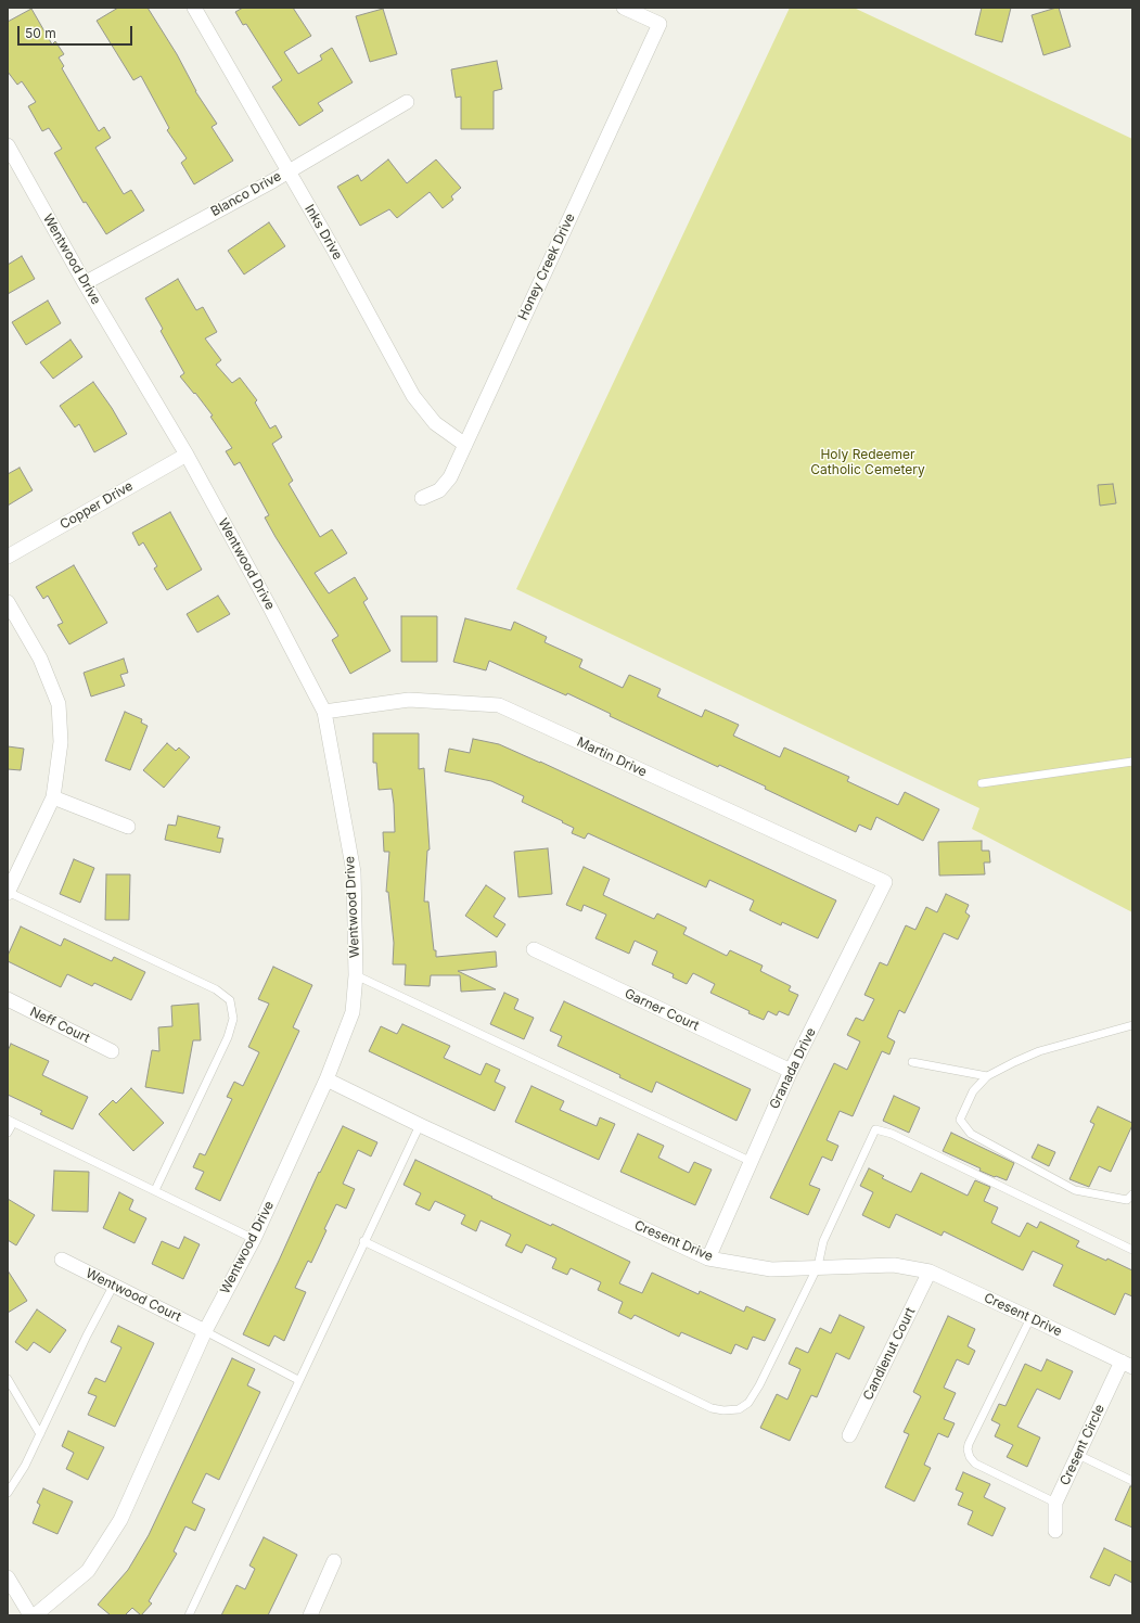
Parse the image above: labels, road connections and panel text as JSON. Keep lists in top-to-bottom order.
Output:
{
  "streets": {
    "street": [
      "Blanco Drive",
      "Inks Drive",
      "Wentwood Drive",
      "Honey Creek Drive",
      "Copper Drive",
      "Martin Drive",
      "Garner Court",
      "Neff Court",
      "Granada Drive",
      "Cresent Drive",
      "Wentwood Court",
      "Candlenut Court",
      "Cresent Circle"
    ]
  },
  "crossings": [
    ["Blanco Drive", "Inks Drive"],
    ["Blanco Drive", "Wentwood Drive"],
    ["Inks Drive", "Honey Creek Drive"],
    ["Wentwood Drive", "Copper Drive"],
    ["Wentwood Drive", "Martin Drive"],
    ["Wentwood Drive", "Cresent Drive"],
    ["Wentwood Drive", "Wentwood Court"],
    ["Martin Drive", "Granada Drive"],
    ["Garner Court", "Granada Drive"],
    ["Granada Drive", "Cresent Drive"],
    ["Cresent Drive", "Candlenut Court"],
    ["Cresent Drive", "Cresent Circle"]
  ],
  "parks": ["Holy Redeemer Catholic Cemetery"],
  "scale_bar": "50 m"
}
